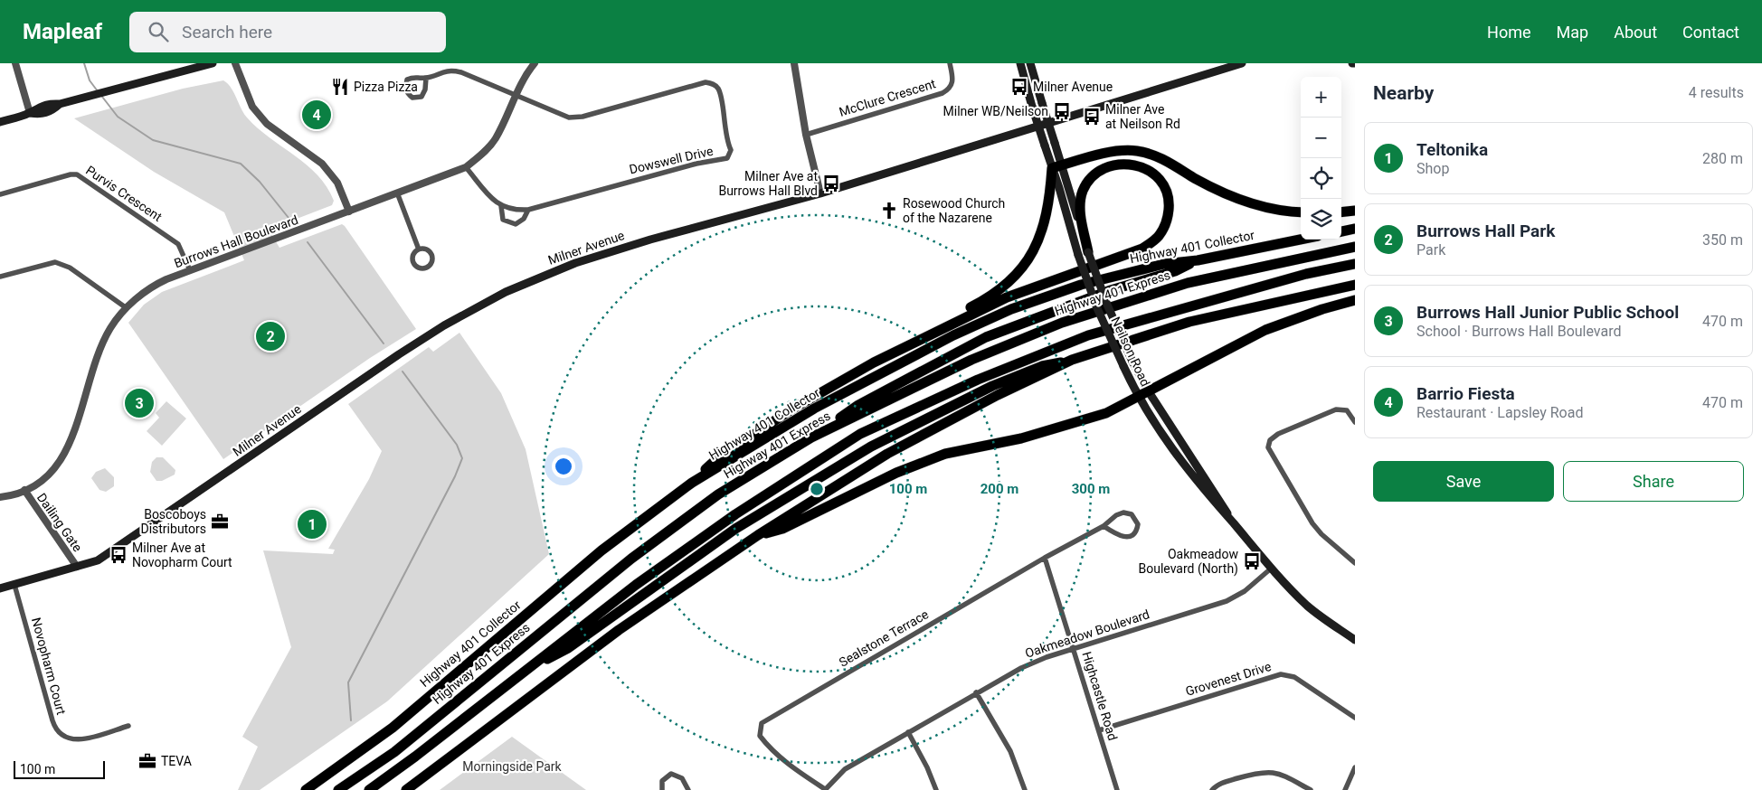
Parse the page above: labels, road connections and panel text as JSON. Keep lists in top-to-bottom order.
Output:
{
  "streets": {
    "highway": ["Highway 401 Collector", "Highway 401 Express"],
    "main road": ["Milner Avenue", "Neilson Road"],
    "street": [
      "McClure Crescent",
      "Dowswell Drive",
      "Purvis Crescent",
      "Burrows Hall Boulevard",
      "Dailing Gate",
      "Oakmeadow Boulevard",
      "Sealstone Terrace",
      "Novopharm Court",
      "Grovenest Drive",
      "Highcastle Road"
    ]
  },
  "crossings": [
    ["Dowswell Drive", "Burrows Hall Boulevard"],
    ["Purvis Crescent", "Burrows Hall Boulevard"],
    ["Burrows Hall Boulevard", "Dailing Gate"],
    ["Milner Avenue", "Dailing Gate"],
    ["Milner Avenue", "Novopharm Court"],
    ["Neilson Road", "Oakmeadow Boulevard"],
    ["Oakmeadow Boulevard", "Sealstone Terrace"],
    ["Oakmeadow Boulevard", "Highcastle Road"],
    ["Sealstone Terrace", "Highcastle Road"],
    ["Grovenest Drive", "Highcastle Road"]
  ],
  "parks": ["Morningside Park"],
  "places": {
    "restaurant": ["Pizza Pizza"],
    "bus stop": [
      "Milner Avenue",
      "Milner WB/Neilson",
      "Milner Ave at Neilson Rd",
      "Milner Ave at Burrows Hall Blvd",
      "Milner Ave at Novopharm Court",
      "Oakmeadow Boulevard (North)"
    ],
    "church": ["Rosewood Church of the Nazarene"],
    "office": ["Boscoboys Distributors", "TEVA"]
  },
  "scale_bar": "100 m",
  "page": {
    "header": "Mapleaf",
    "search": "Search here",
    "nav": [
      "Home",
      "Map",
      "About",
      "Contact"
    ],
    "heading": ["Nearby", "4 results"],
    "map_buttons": ["+", "−"],
    "pins": [
      "4",
      "2",
      "3",
      "1"
    ],
    "list": [
      {
        "mark": "1",
        "name": "Teltonika",
        "note": "Shop",
        "value": "280 m"
      },
      {
        "mark": "2",
        "name": "Burrows Hall Park",
        "note": "Park",
        "value": "350 m"
      },
      {
        "mark": "3",
        "name": "Burrows Hall Junior Public School",
        "note": "School · Burrows Hall Boulevard",
        "value": "470 m"
      },
      {
        "mark": "4",
        "name": "Barrio Fiesta",
        "note": "Restaurant · Lapsley Road",
        "value": "470 m"
      }
    ],
    "buttons": ["Save", "Share"],
    "scale": "100 m"
  },
  "rings": ["100 m", "200 m", "300 m"]
}
